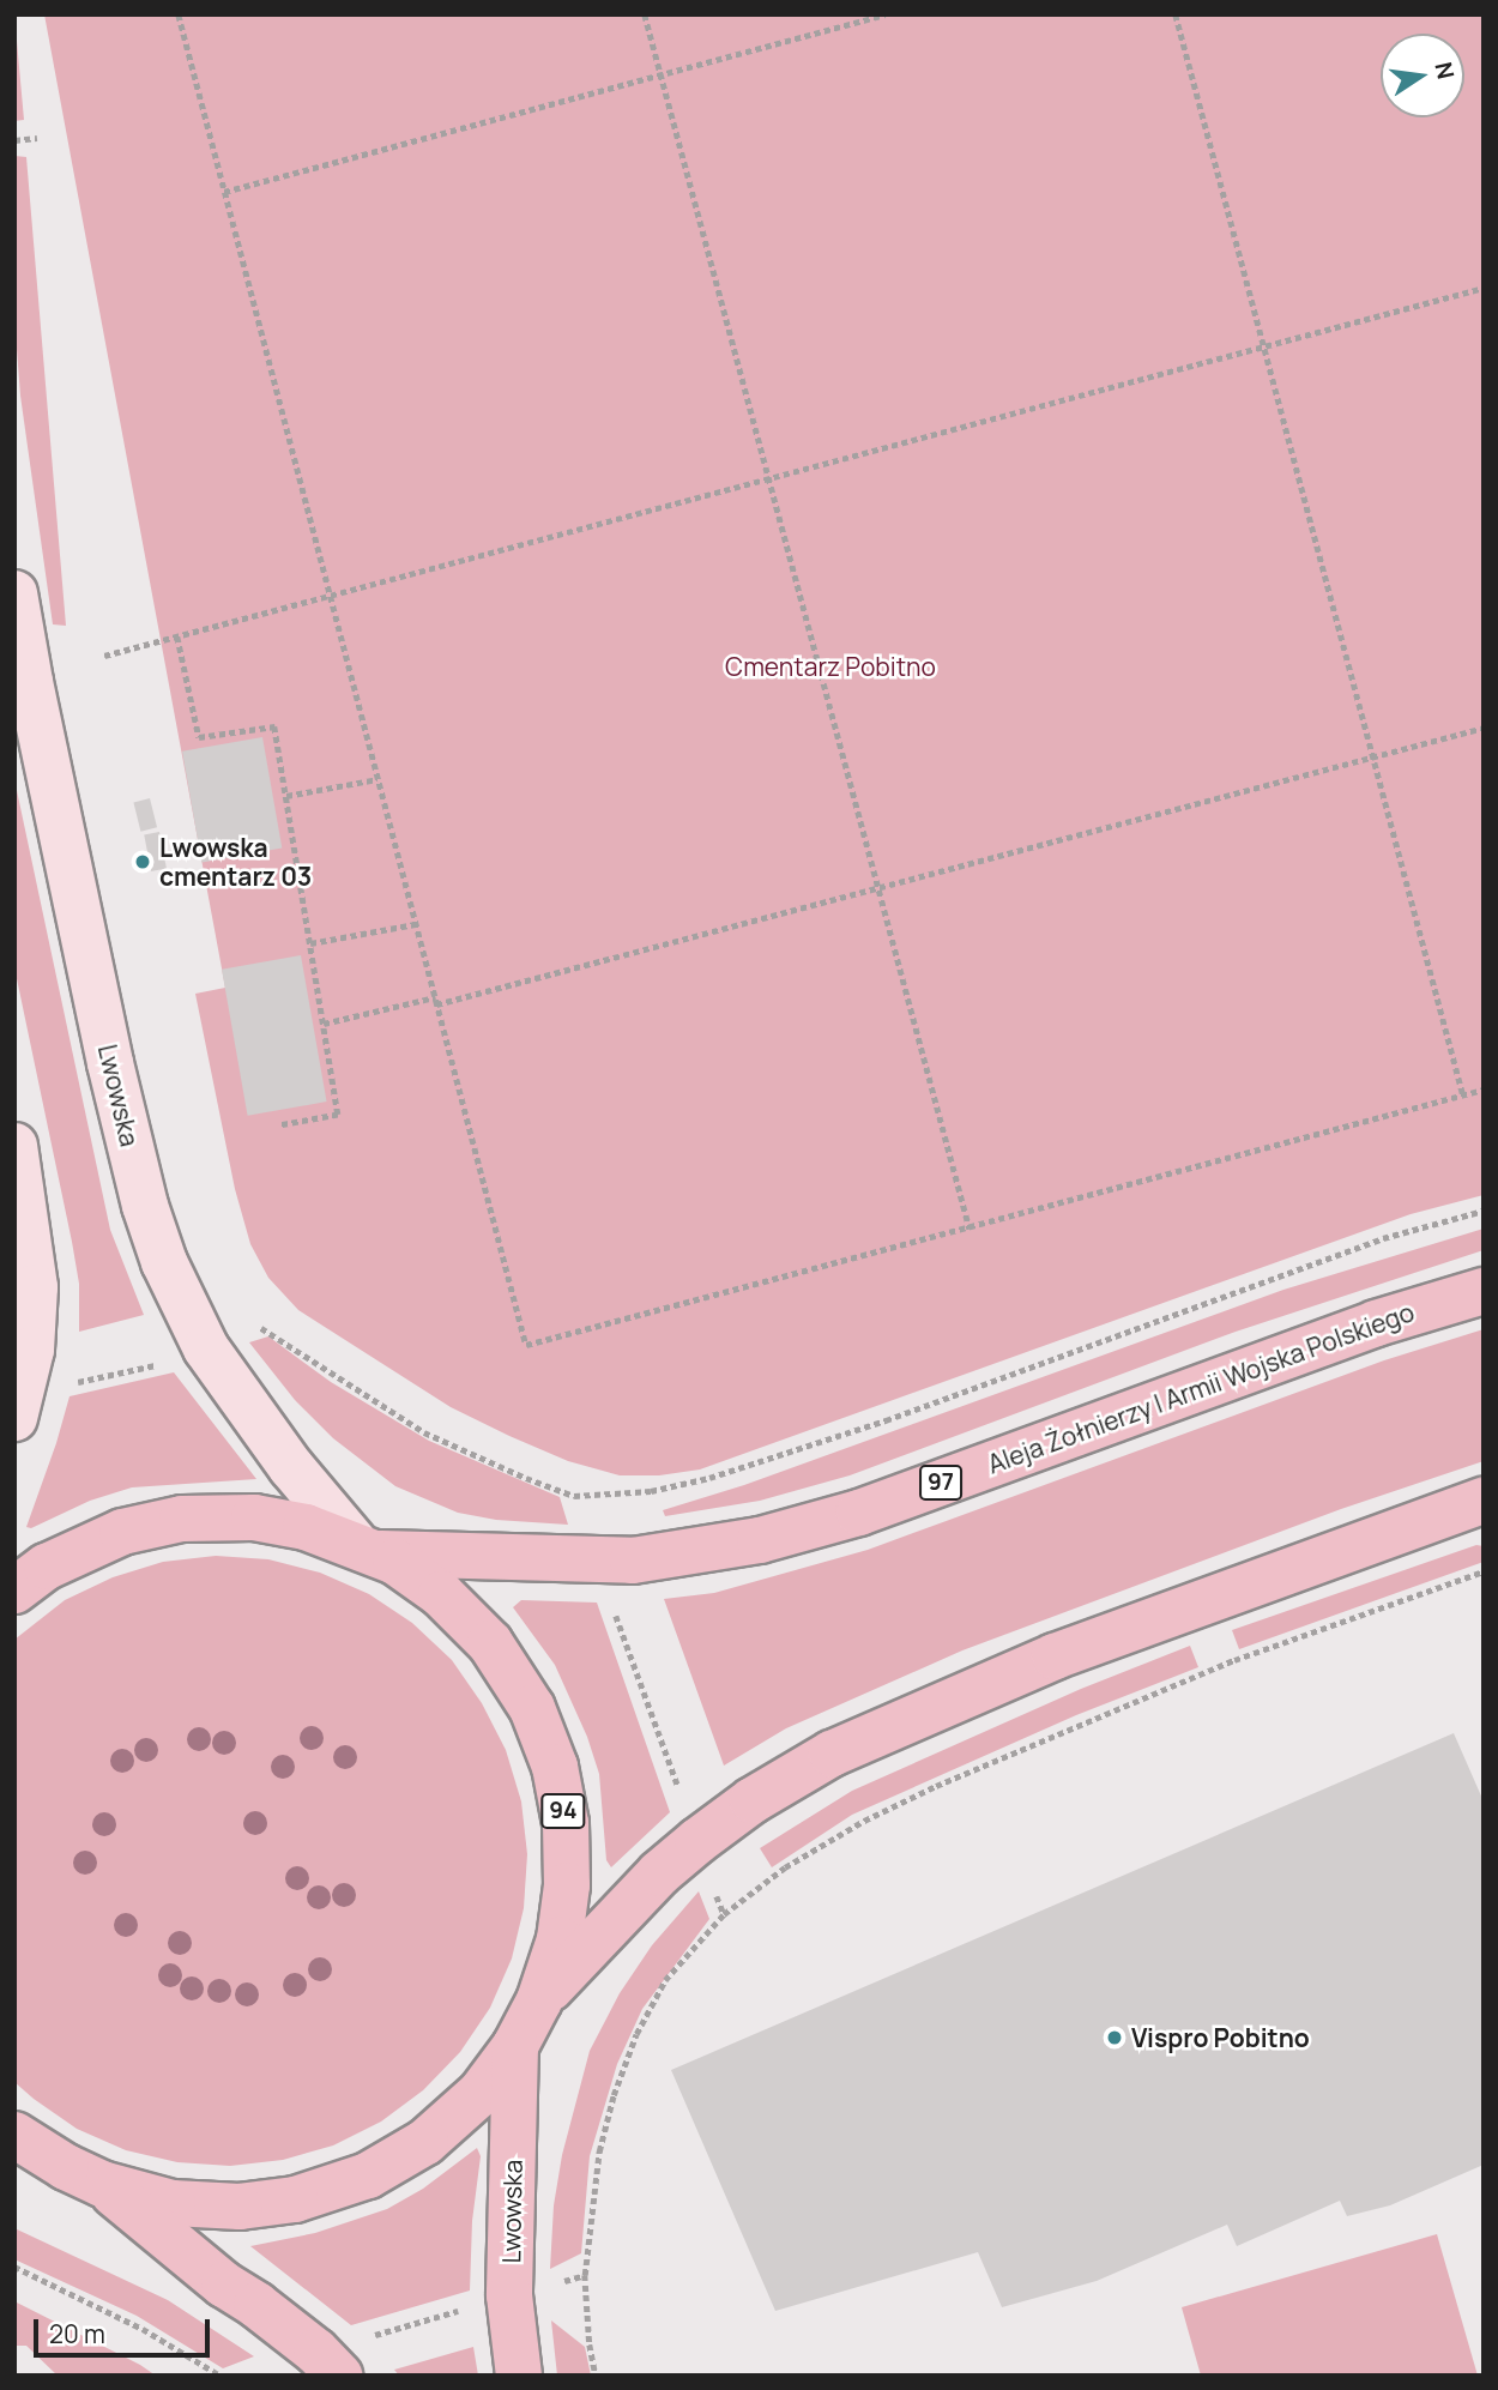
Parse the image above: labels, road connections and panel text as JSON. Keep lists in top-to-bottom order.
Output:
{
  "streets": {
    "main road": [
      "Lwowska",
      "Aleja Żołnierzy I Armii Wojska Polskiego",
      "97",
      "94"
    ]
  },
  "crossings": [
    ["Lwowska", "Aleja Żołnierzy I Armii Wojska Polskiego"],
    ["Lwowska", "94"],
    ["Aleja Żołnierzy I Armii Wojska Polskiego", "94"]
  ],
  "parks": ["Cmentarz Pobitno"],
  "places": ["Lwowska cmentarz 03", "Vispro Pobitno"],
  "scale_bar": "20 m",
  "north": "right"
}
